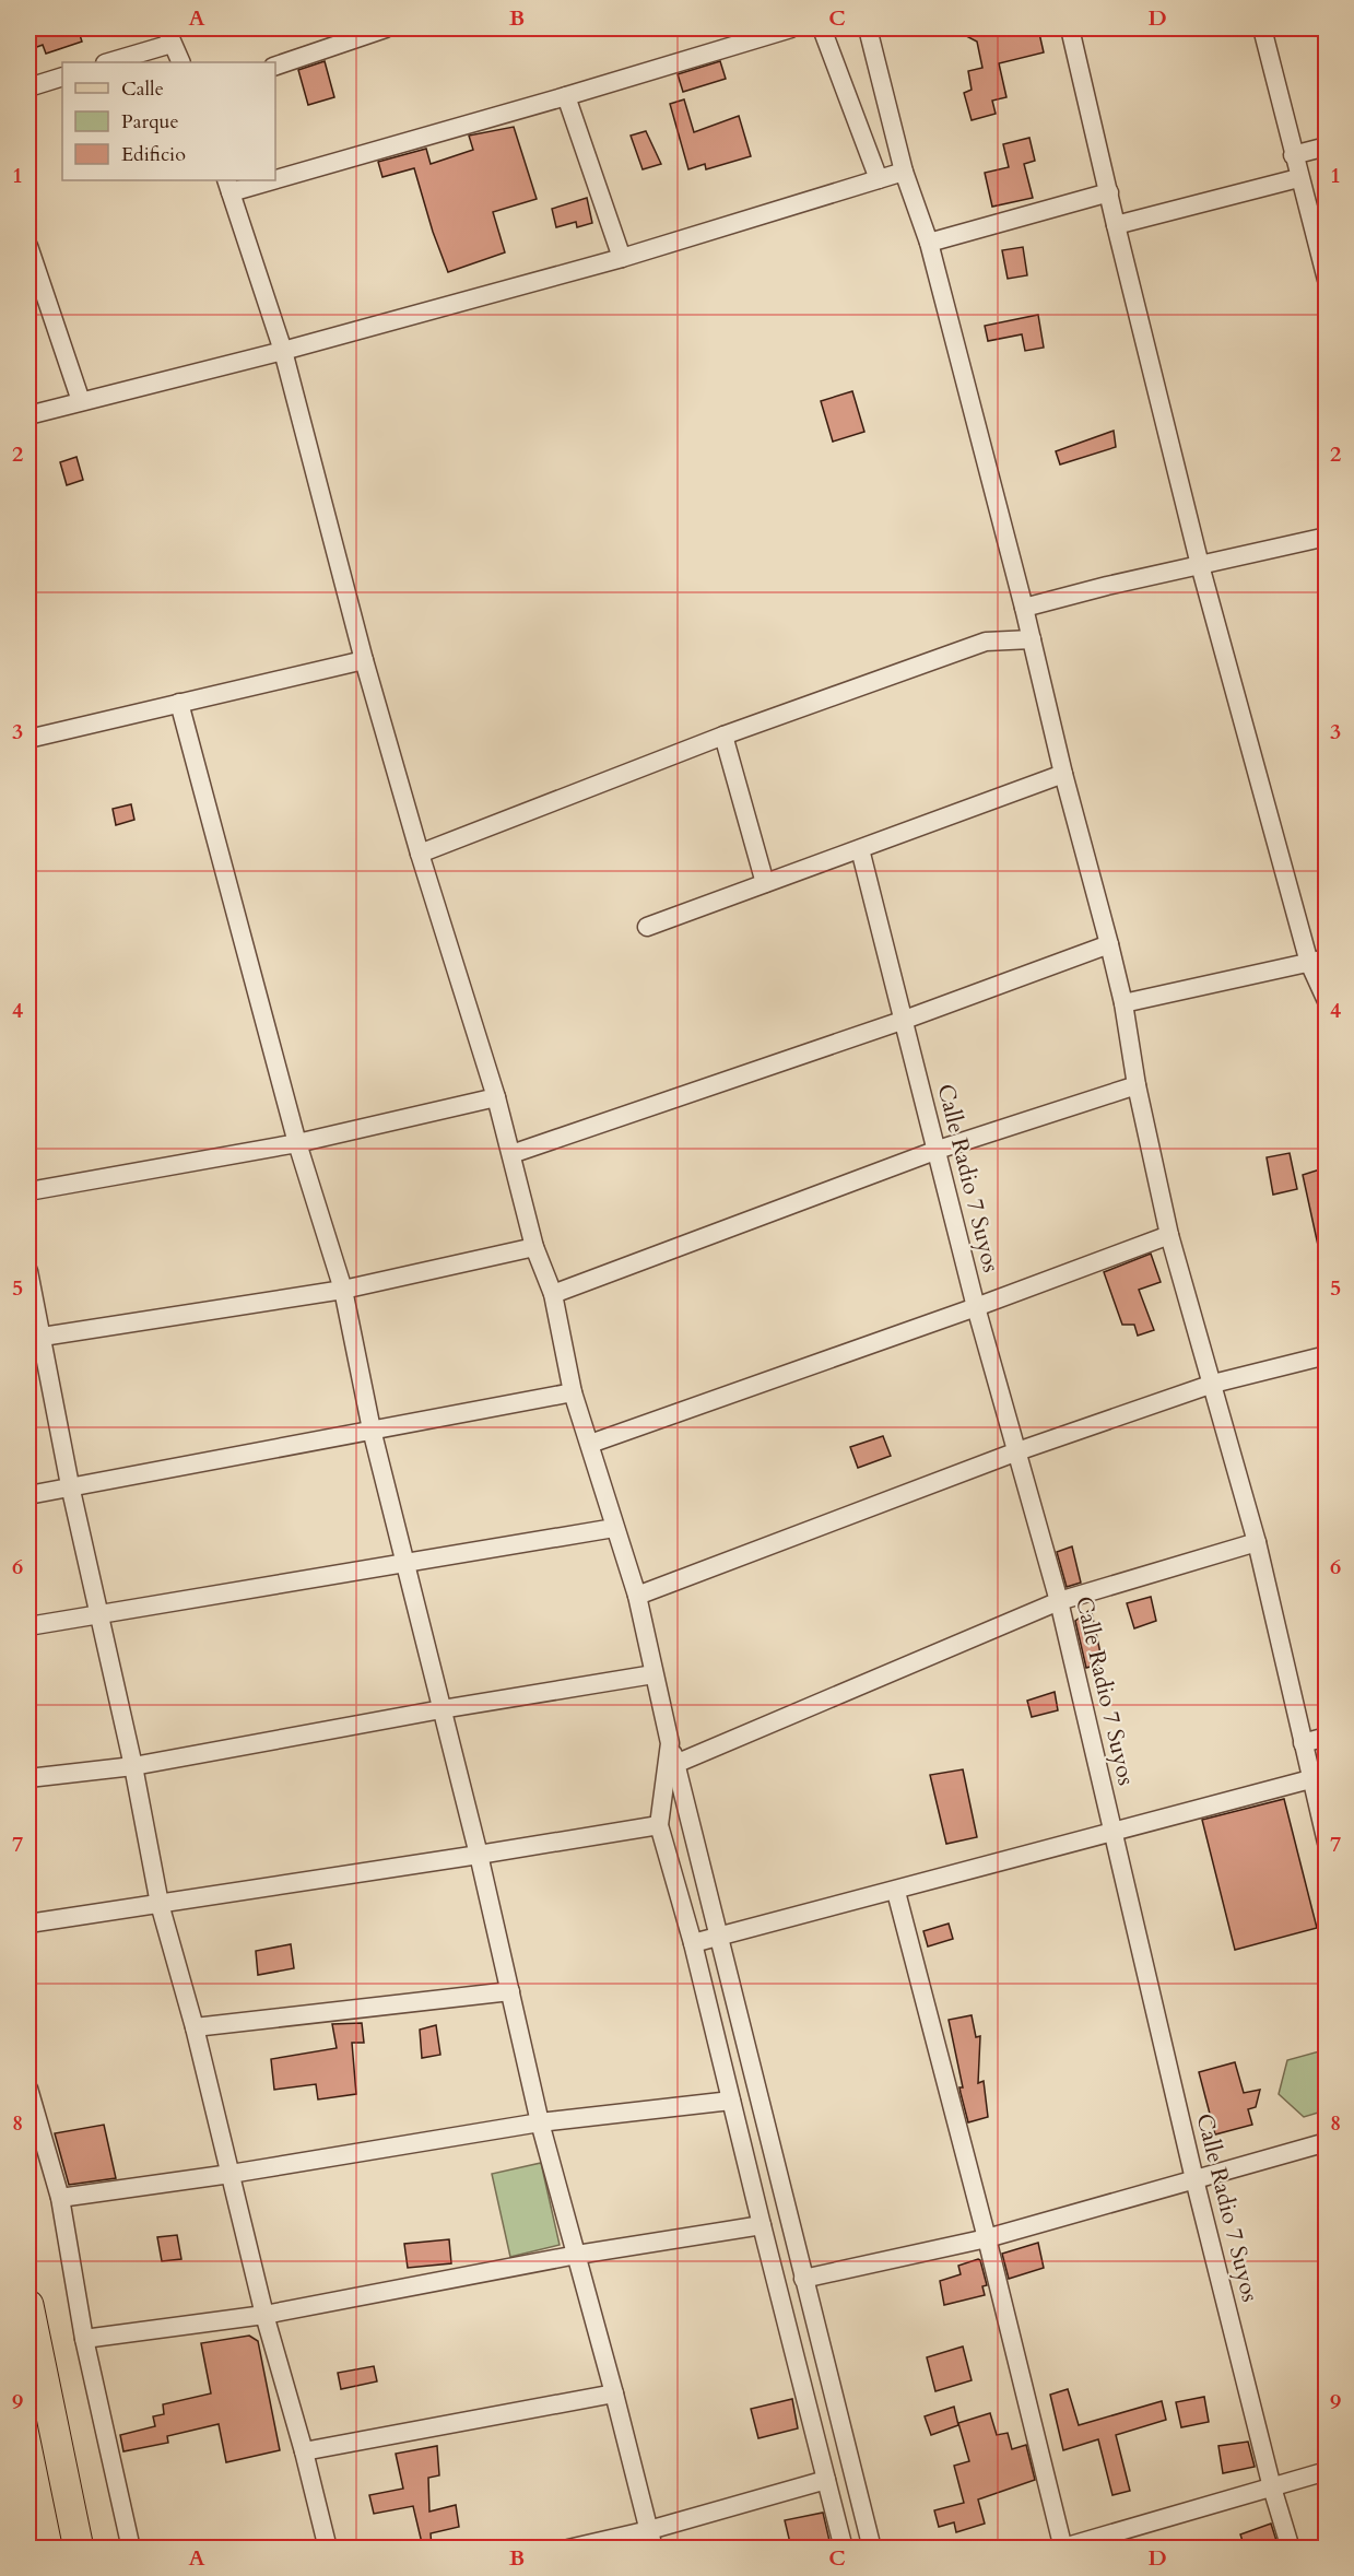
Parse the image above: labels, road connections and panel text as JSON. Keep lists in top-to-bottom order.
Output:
{
  "streets": {
    "street": ["Calle Radio 7 Suyos"]
  },
  "legend": ["Calle", "Parque", "Edificio"],
  "grid": {
    "columns": [
      "A",
      "B",
      "C",
      "D"
    ],
    "rows": [
      "1",
      "2",
      "3",
      "4",
      "5",
      "6",
      "7",
      "8",
      "9"
    ]
  }
}
